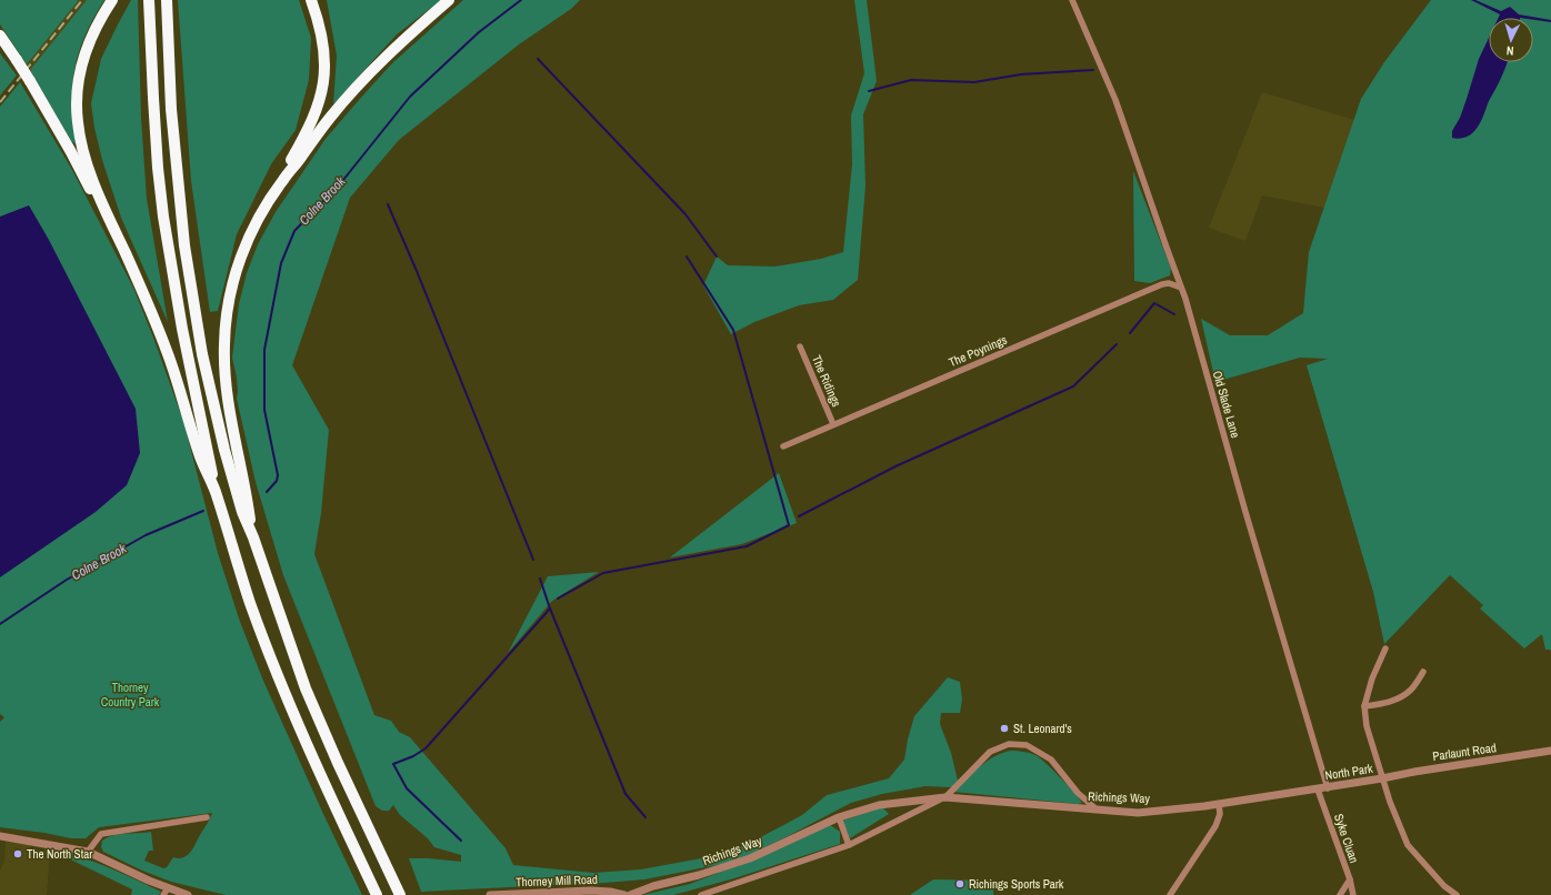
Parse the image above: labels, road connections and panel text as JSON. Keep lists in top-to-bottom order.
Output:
{
  "streets": {
    "street": [
      "The Poynings",
      "The Ridings",
      "Old Slade Lane",
      "Parlaunt Road",
      "North Park",
      "Richings Way",
      "Syke Cluan",
      "Thorney Mill Road"
    ]
  },
  "crossings": [
    ["The Poynings", "The Ridings"],
    ["The Poynings", "Old Slade Lane"],
    ["Old Slade Lane", "North Park"],
    ["Parlaunt Road", "North Park"],
    ["North Park", "Richings Way"],
    ["North Park", "Syke Cluan"],
    ["Richings Way", "Syke Cluan"]
  ],
  "water": ["Colne Brook"],
  "parks": ["Thorney Country Park"],
  "places": ["St. Leonard's", "The North Star", "Richings Sports Park"],
  "north": "bottom"
}
